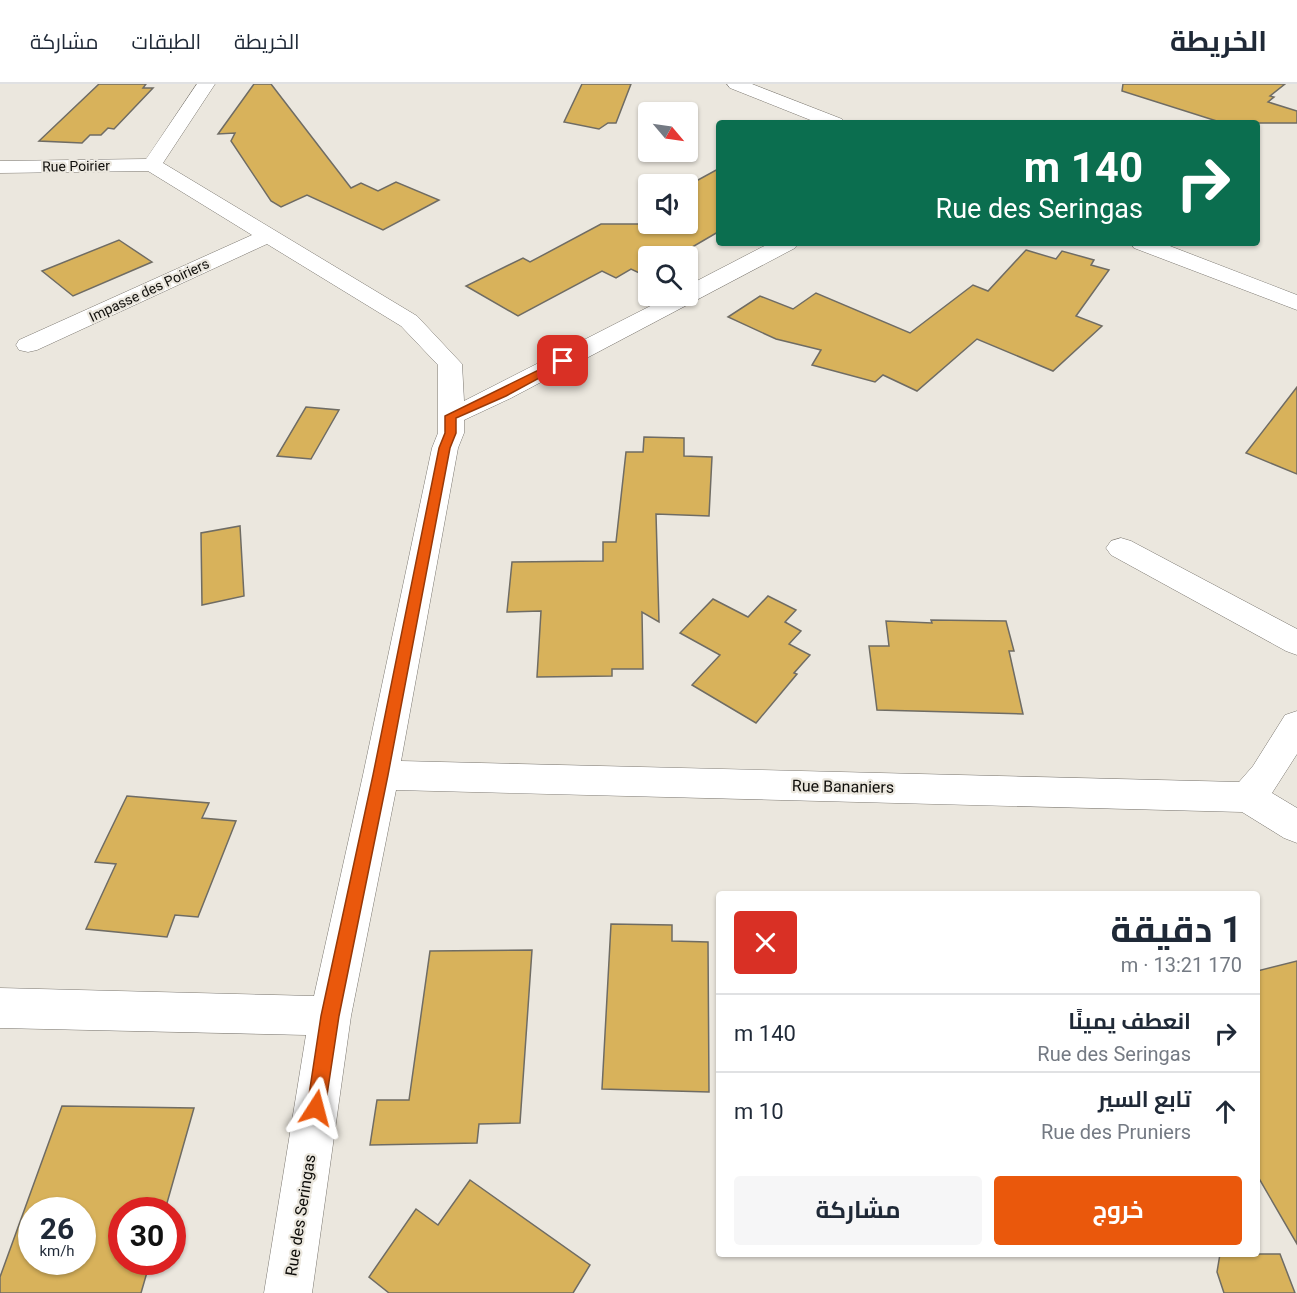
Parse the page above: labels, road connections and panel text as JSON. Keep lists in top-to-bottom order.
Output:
{
  "streets": {
    "street": [
      "Rue Poirier",
      "Impasse des Poiriers",
      "Rue Bananiers",
      "Rue des Seringas"
    ]
  },
  "crossings": [
    ["Rue Poirier", "Rue des Seringas"],
    ["Impasse des Poiriers", "Rue des Seringas"],
    ["Rue Bananiers", "Rue des Seringas"]
  ],
  "north": "bottom right",
  "page": {
    "header": "الخريطة",
    "nav": ["الخريطة", "الطبقات", "مشاركة"],
    "turn": ["140 m", "Rue des Seringas"],
    "heading": ["1 دقيقة", "170 m · 13:21"],
    "list": [
      {
        "name": "انعطف يمينًا",
        "note": "Rue des Seringas",
        "value": "140 m"
      },
      {
        "name": "تابع السير",
        "note": "Rue des Pruniers",
        "value": "10 m"
      }
    ],
    "buttons": ["خروج", "مشاركة"],
    "speed": "26 km/h",
    "limit": "30"
  }
}
